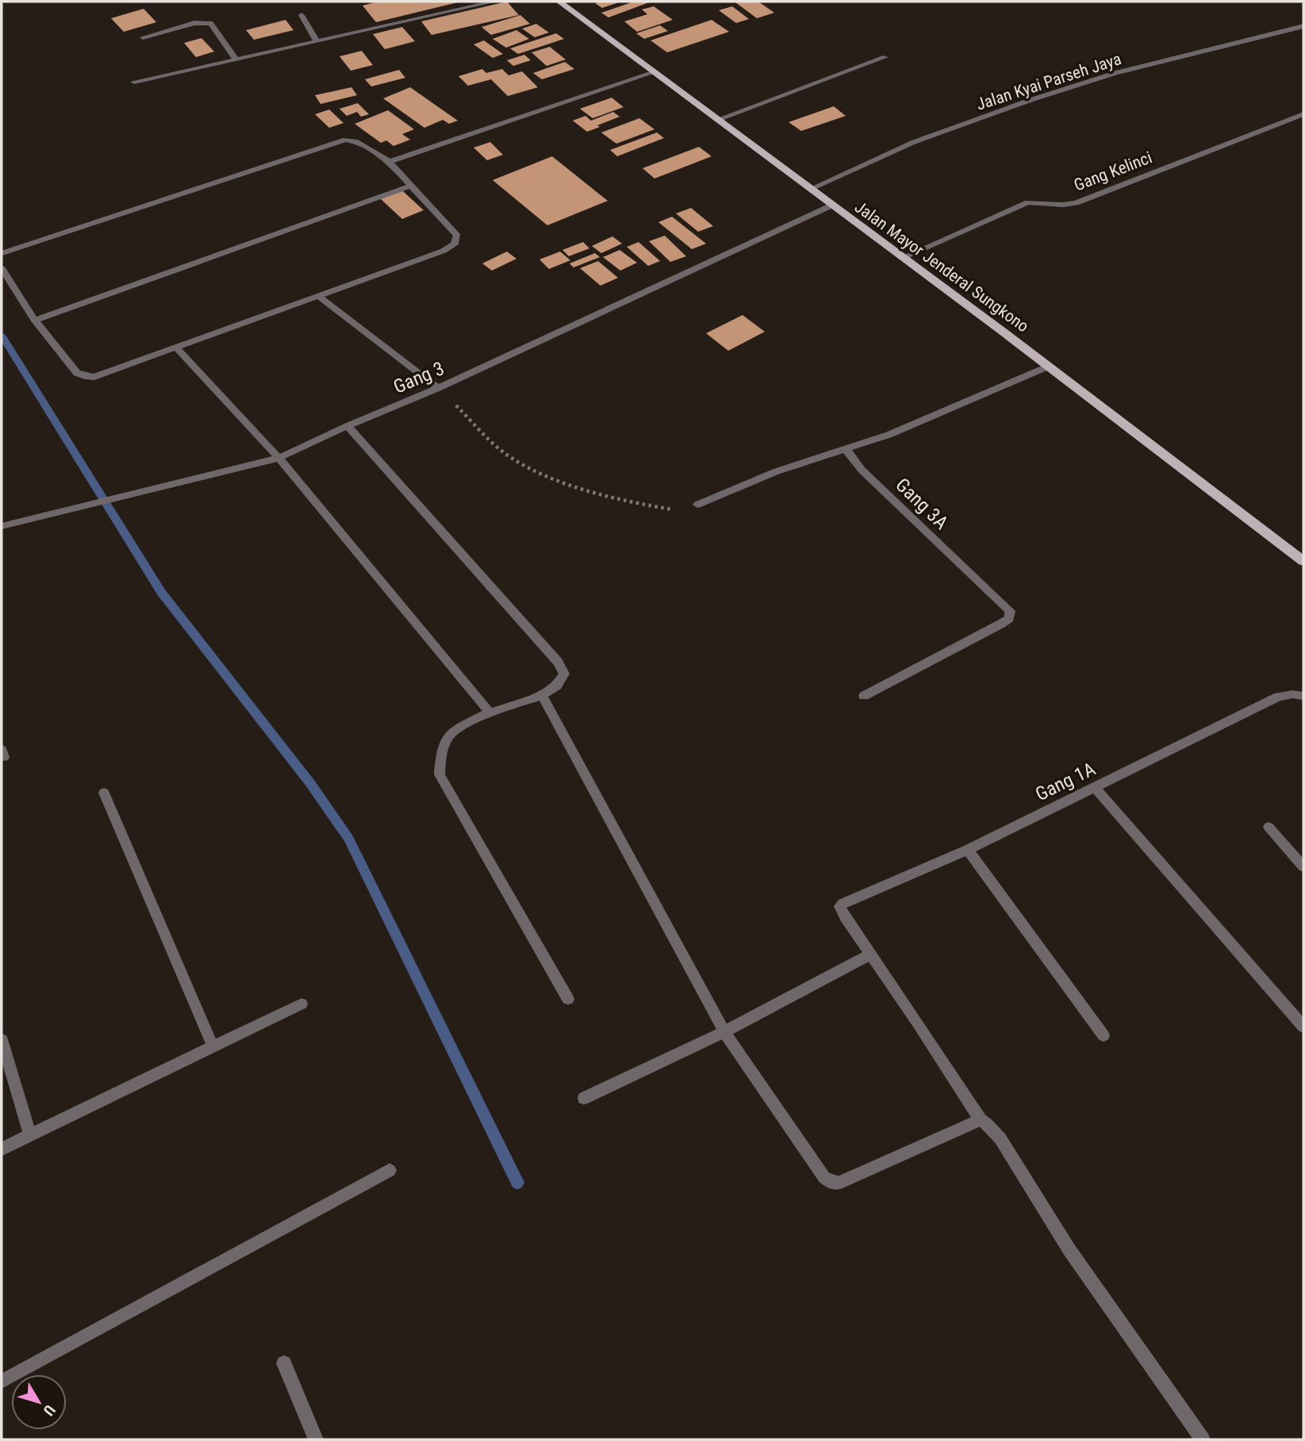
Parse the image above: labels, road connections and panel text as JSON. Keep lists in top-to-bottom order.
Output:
{
  "streets": {
    "main road": ["Jalan Mayor Jenderal Sungkono"],
    "street": [
      "Jalan Kyai Parseh Jaya",
      "Gang Kelinci",
      "Gang 3",
      "Gang 3A",
      "Gang 1A"
    ]
  },
  "crossings": [
    ["Jalan Kyai Parseh Jaya", "Jalan Mayor Jenderal Sungkono"],
    ["Gang Kelinci", "Jalan Mayor Jenderal Sungkono"],
    ["Jalan Mayor Jenderal Sungkono", "Gang 3"]
  ],
  "north": "bottom right"
}
